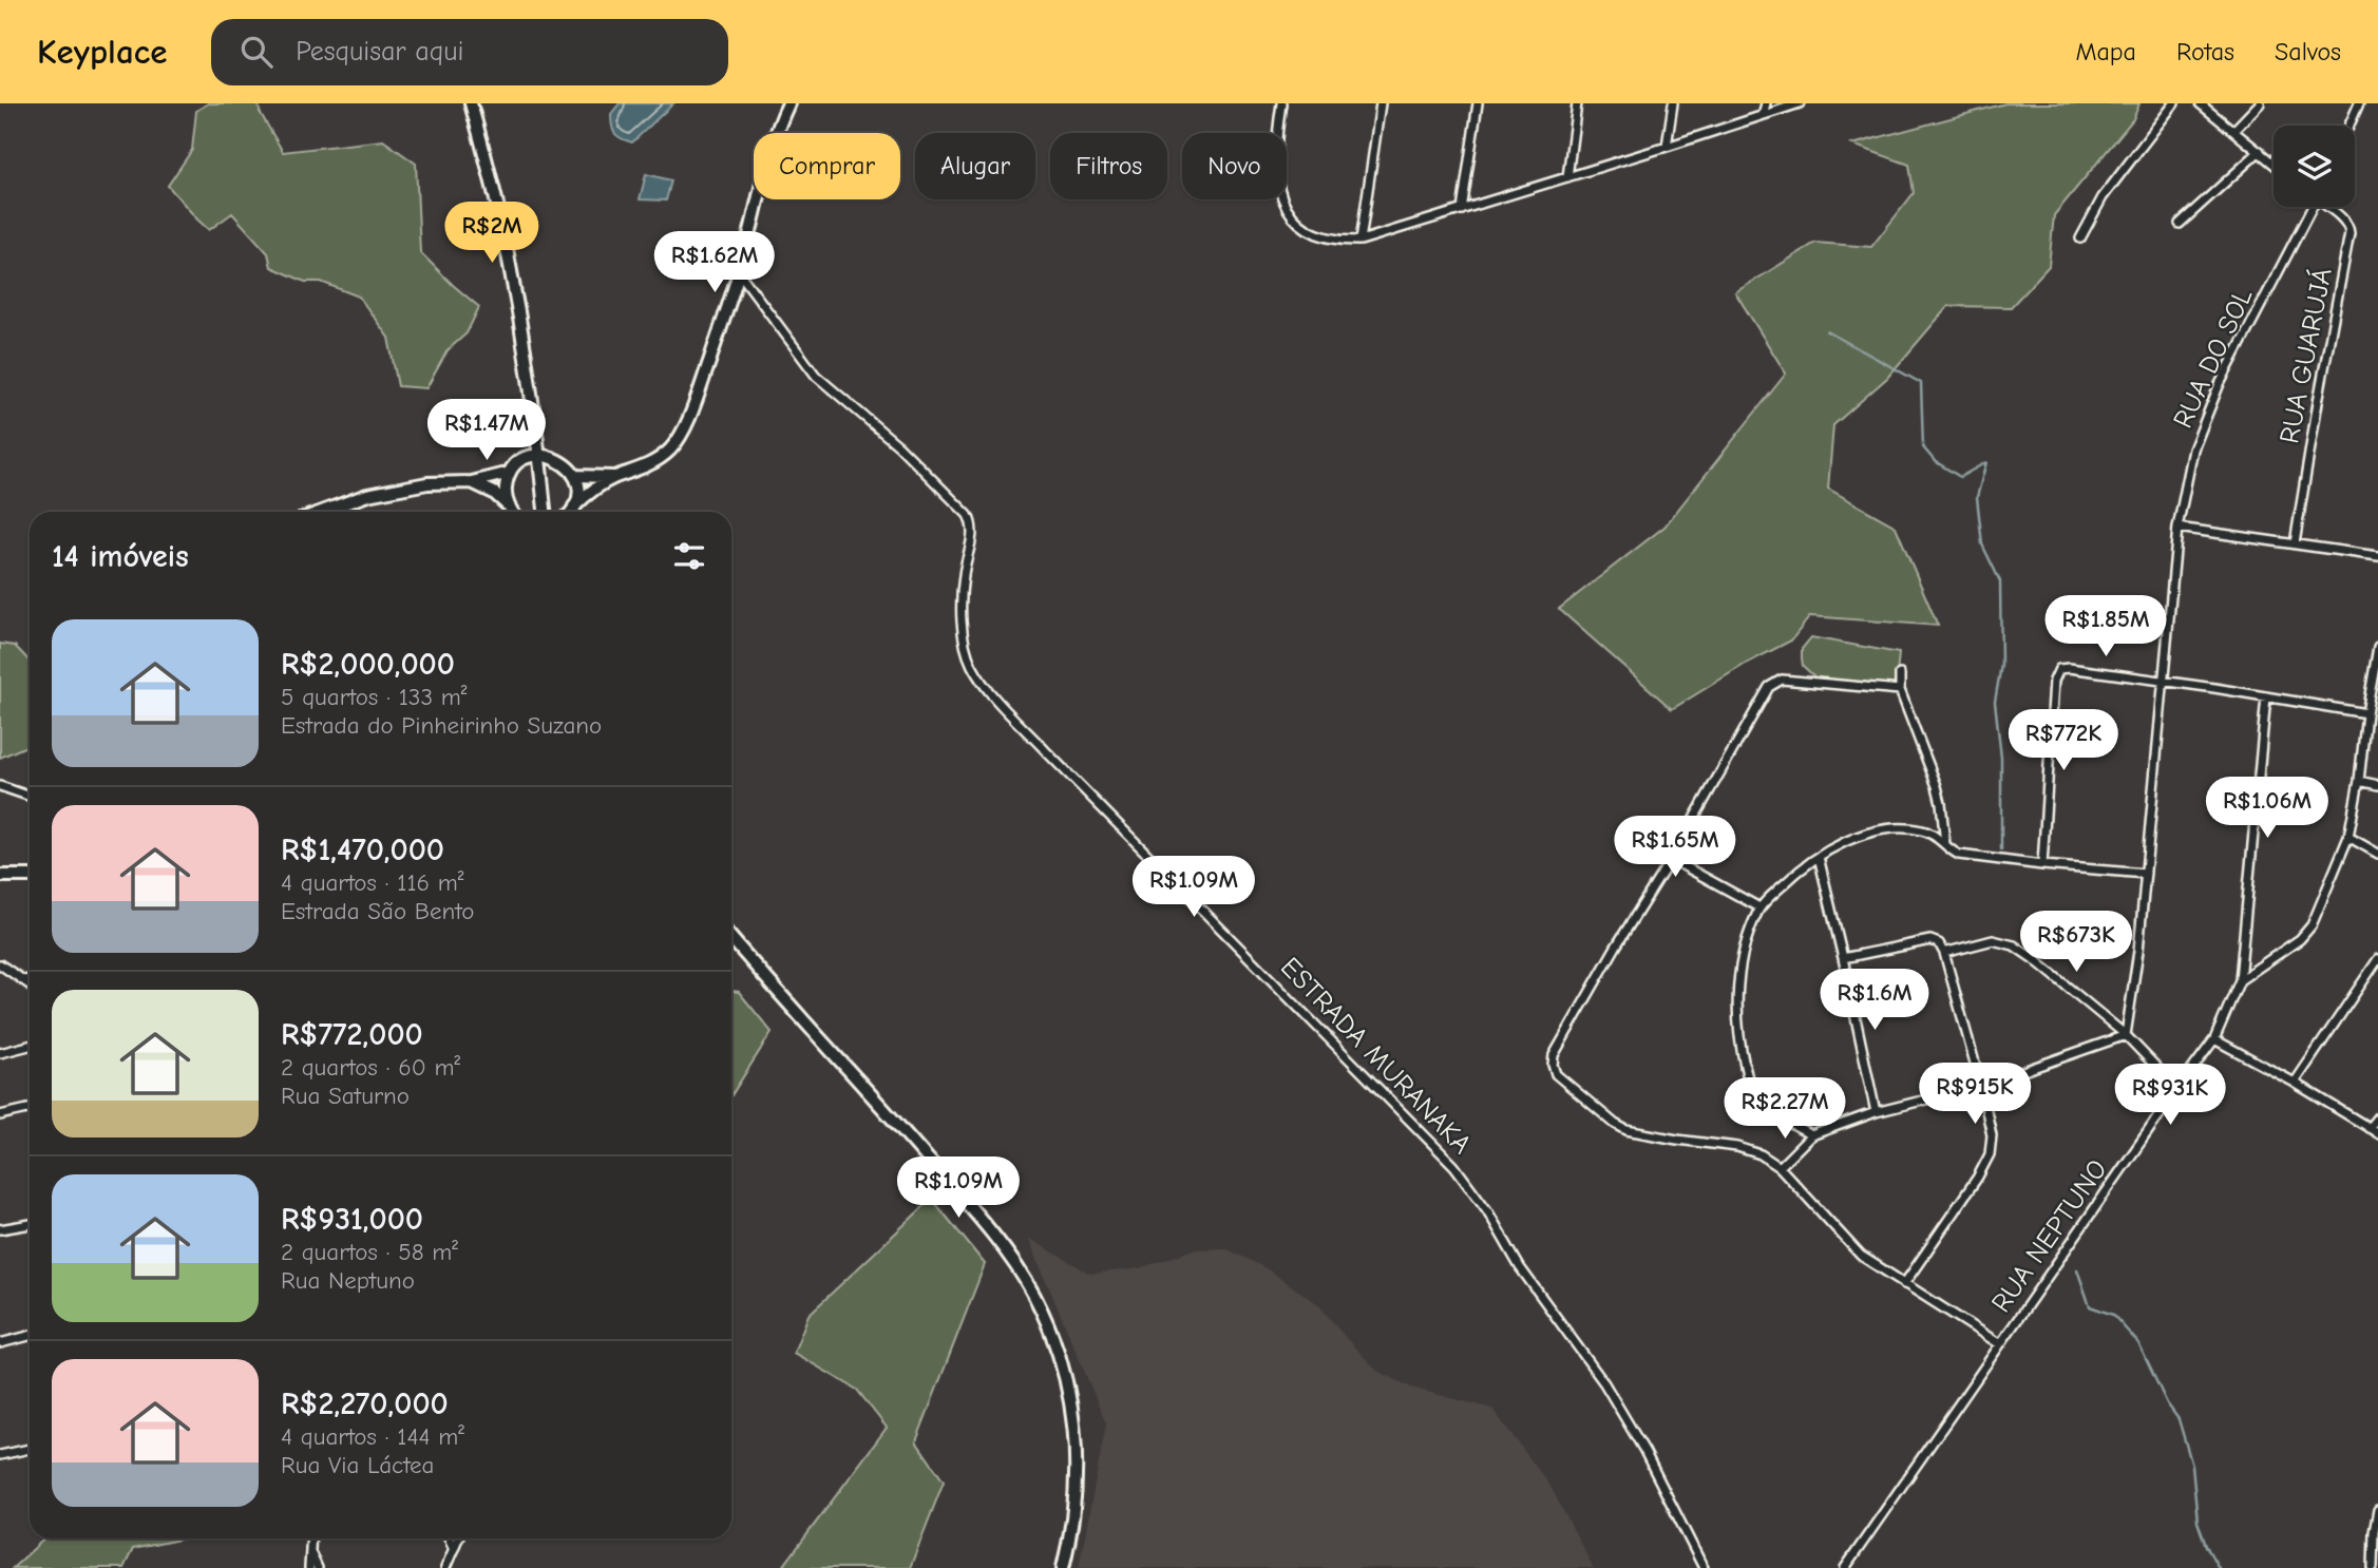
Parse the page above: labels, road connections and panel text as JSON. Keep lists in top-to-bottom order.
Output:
{
  "streets": {
    "street": [
      "RUA GUARUJÁ",
      "RUA DO SOL",
      "ESTRADA MURANAKA",
      "RUA NEPTUNO"
    ]
  },
  "page": {
    "header": "Keyplace",
    "search": "Pesquisar aqui",
    "nav": ["Mapa", "Rotas", "Salvos"],
    "chip": [
      "Comprar",
      "Alugar",
      "Filtros",
      "Novo"
    ],
    "price": [
      "R$2M",
      "R$1.62M",
      "R$1.47M",
      "R$1.85M",
      "R$772K",
      "R$1.06M",
      "R$1.65M",
      "R$1.09M",
      "R$673K",
      "R$1.6M",
      "R$915K",
      "R$931K",
      "R$2.27M",
      "R$1.09M"
    ],
    "heading": "14 imóveis",
    "list": [
      {
        "name": "R$2,000,000",
        "note": "5 quartos · 133 m² · Estrada do Pinheirinho Suzano"
      },
      {
        "name": "R$1,470,000",
        "note": "4 quartos · 116 m² · Estrada São Bento"
      },
      {
        "name": "R$772,000",
        "note": "2 quartos · 60 m² · Rua Saturno"
      },
      {
        "name": "R$931,000",
        "note": "2 quartos · 58 m² · Rua Neptuno"
      },
      {
        "name": "R$2,270,000",
        "note": "4 quartos · 144 m² · Rua Via Láctea"
      }
    ]
  }
}
